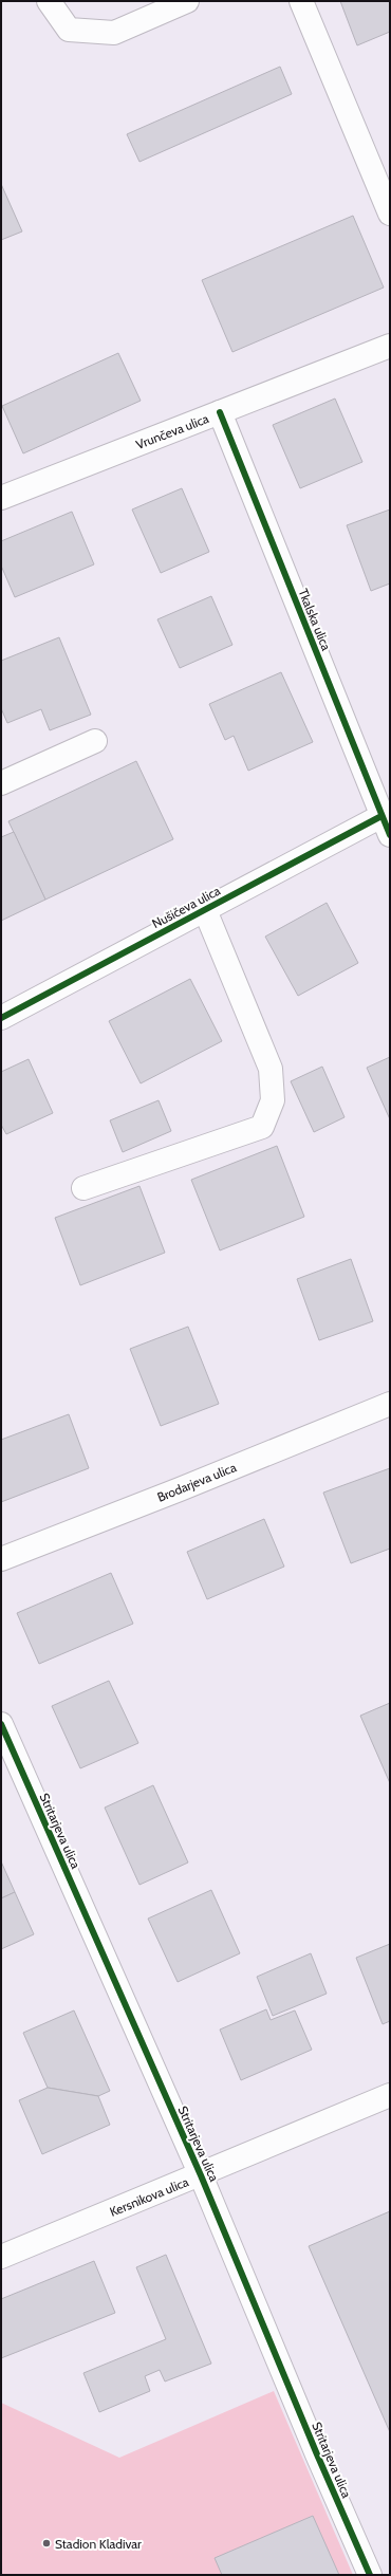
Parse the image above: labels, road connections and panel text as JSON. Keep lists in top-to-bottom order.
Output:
{
  "streets": {
    "street": [
      "Vrunčeva ulica",
      "Tkalska ulica",
      "Nušičeva ulica",
      "Brodarjeva ulica",
      "Stritarjeva ulica",
      "Kersnikova ulica"
    ]
  },
  "crossings": [
    ["Vrunčeva ulica", "Tkalska ulica"],
    ["Tkalska ulica", "Nušičeva ulica"],
    ["Stritarjeva ulica", "Kersnikova ulica"]
  ],
  "places": ["Stadion Kladivar"]
}
